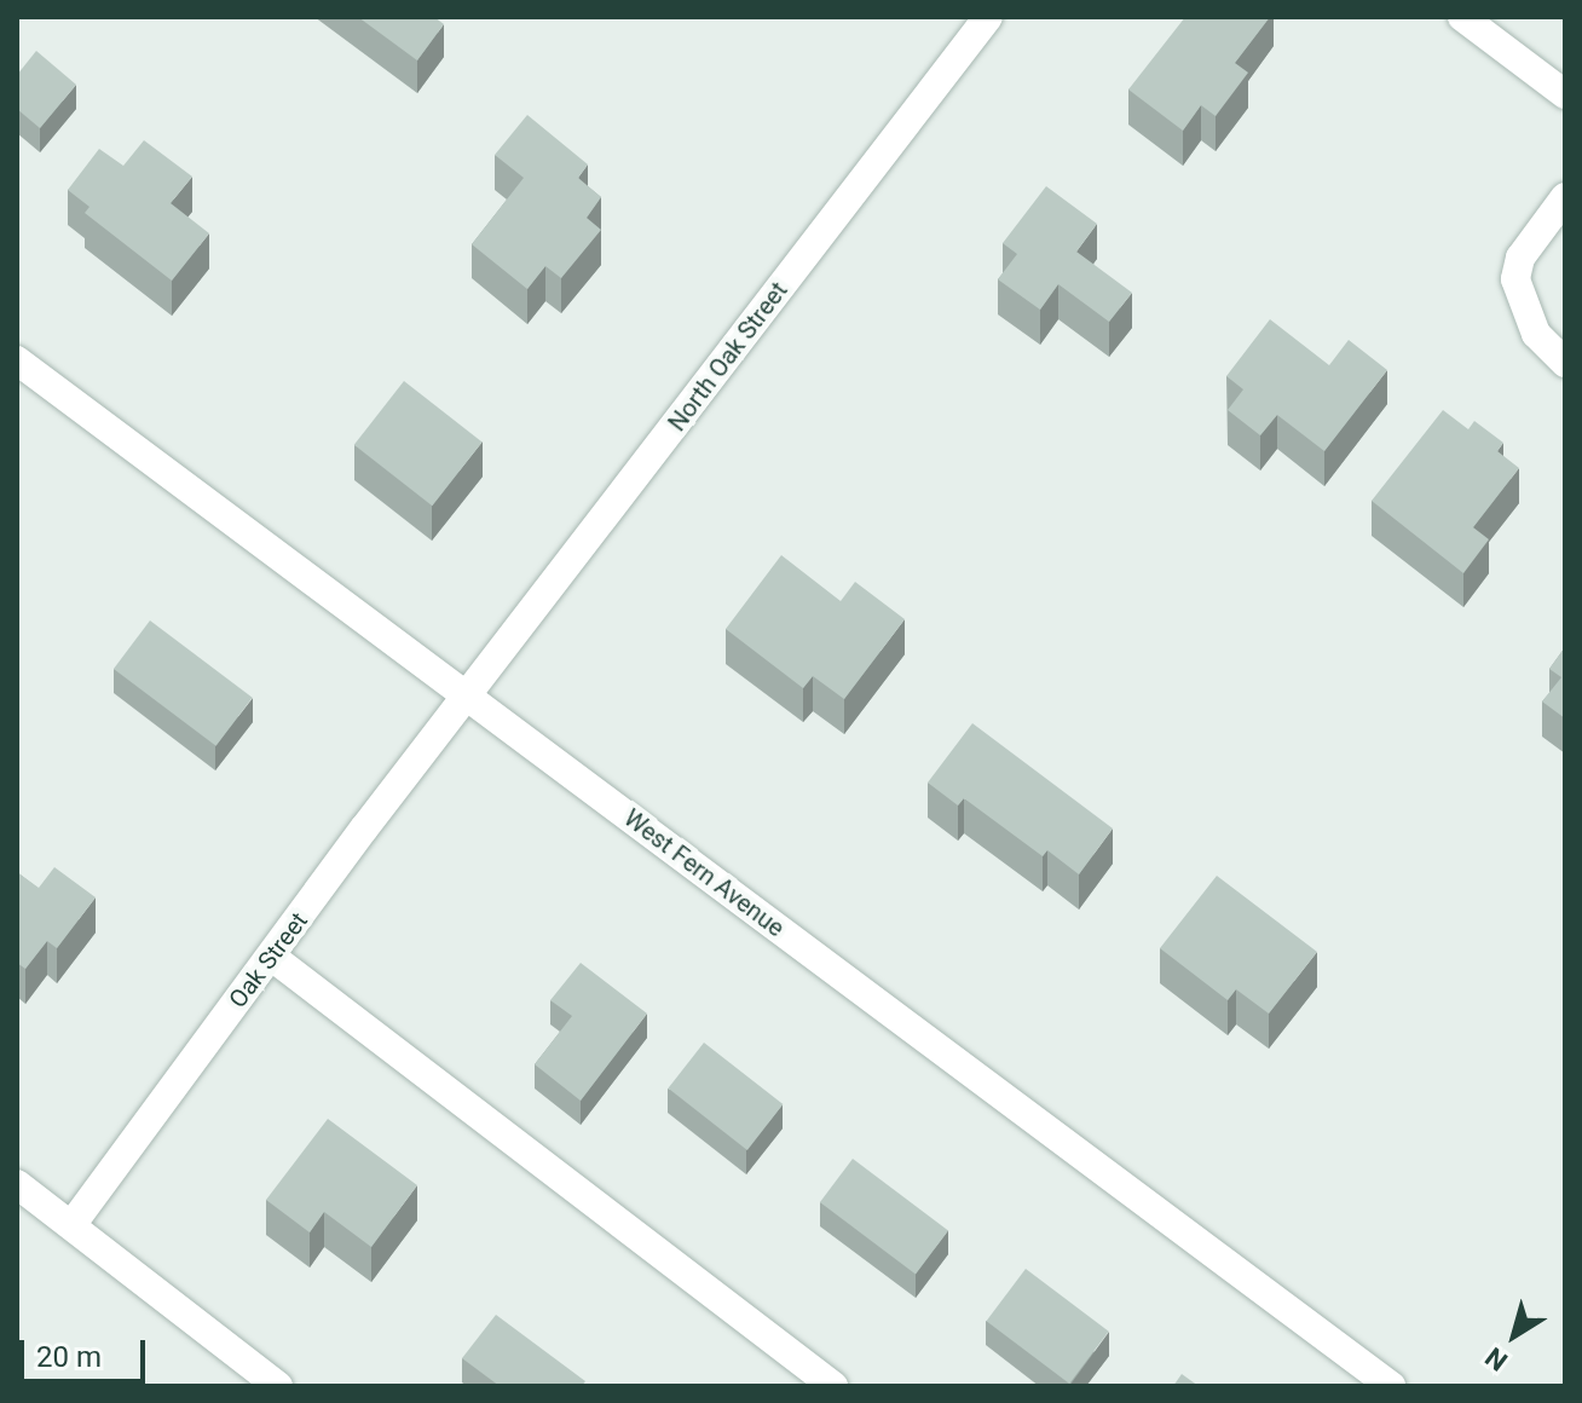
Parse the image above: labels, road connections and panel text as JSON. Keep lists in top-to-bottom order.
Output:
{
  "streets": {
    "street": ["North Oak Street", "West Fern Avenue", "Oak Street"]
  },
  "crossings": [
    ["North Oak Street", "West Fern Avenue"],
    ["North Oak Street", "Oak Street"],
    ["West Fern Avenue", "Oak Street"]
  ],
  "scale_bar": "20 m",
  "north": "bottom left"
}
